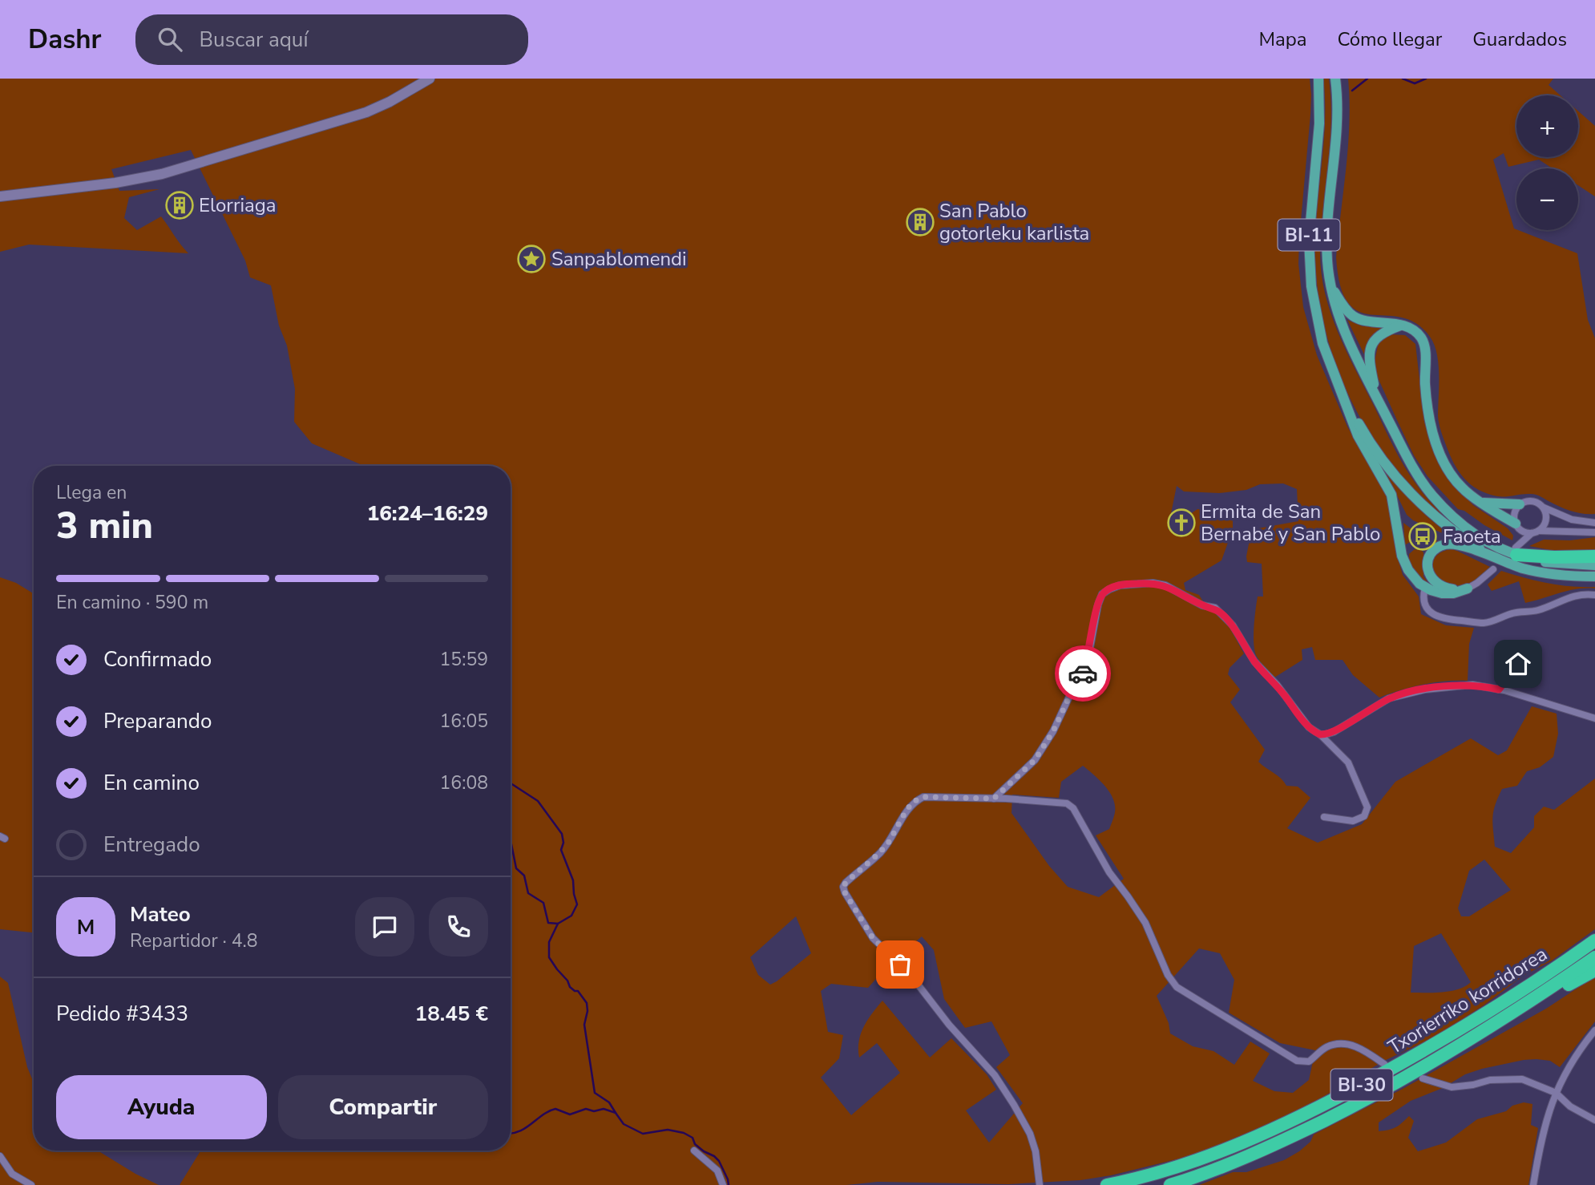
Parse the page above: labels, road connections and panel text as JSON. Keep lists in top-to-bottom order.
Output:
{
  "streets": {
    "highway": ["Txorierriko korridorea", "BI-30"],
    "main road": ["BI-11"]
  },
  "places": {
    "building": ["Elorriaga", "San Pablo gotorleku karlista"],
    "place": ["Sanpablomendi"],
    "church": ["Ermita de San Bernabé y San Pablo"],
    "bus stop": ["Faoeta"]
  },
  "page": {
    "header": "Dashr",
    "search": "Buscar aquí",
    "nav": ["Mapa", "Cómo llegar", "Guardados"],
    "map_buttons": ["+", "−"],
    "heading": ["3 min", "Llega en", "16:24–16:29"],
    "panel": [
      "Mateo",
      "Repartidor · 4.8",
      "Pedido #3433",
      "18.45 €"
    ],
    "bar": "En camino · 590 m",
    "list": [
      ["Confirmado", "15:59"],
      ["Preparando", "16:05"],
      ["En camino", "16:08"],
      "Entregado"
    ],
    "round": "M",
    "buttons": ["Ayuda", "Compartir"]
  }
}
